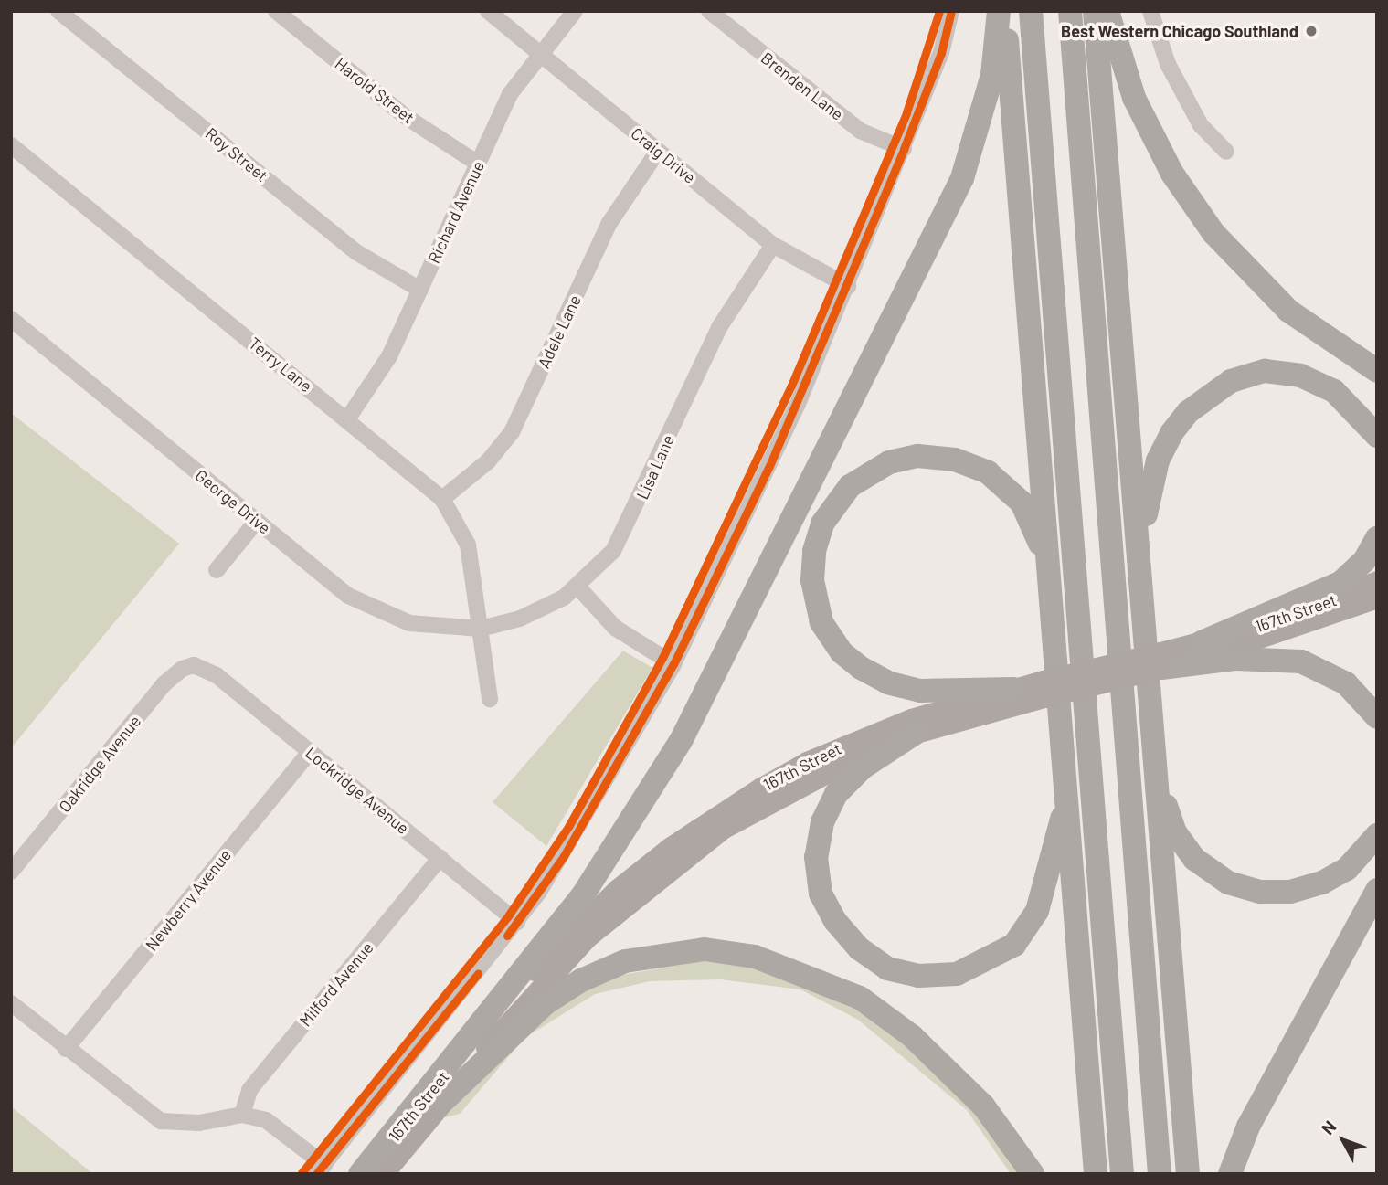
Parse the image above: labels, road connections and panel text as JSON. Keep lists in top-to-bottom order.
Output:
{
  "streets": {
    "main road": ["167th Street"],
    "street": [
      "Brenden Lane",
      "Harold Street",
      "Roy Street",
      "Craig Drive",
      "Richard Avenue",
      "Adele Lane",
      "Terry Lane",
      "Lisa Lane",
      "George Drive",
      "Oakridge Avenue",
      "Lockridge Avenue",
      "Newberry Avenue",
      "Milford Avenue"
    ]
  },
  "crossings": [
    ["Harold Street", "Richard Avenue"],
    ["Roy Street", "Richard Avenue"],
    ["Craig Drive", "Richard Avenue"],
    ["Craig Drive", "Adele Lane"],
    ["Craig Drive", "Lisa Lane"],
    ["Richard Avenue", "Terry Lane"],
    ["Adele Lane", "Terry Lane"],
    ["Terry Lane", "Lisa Lane"],
    ["Terry Lane", "George Drive"],
    ["Lisa Lane", "George Drive"],
    ["Oakridge Avenue", "Lockridge Avenue"],
    ["Lockridge Avenue", "Newberry Avenue"],
    ["Lockridge Avenue", "Milford Avenue"]
  ],
  "places": ["Best Western Chicago Southland"],
  "north": "top left"
}
